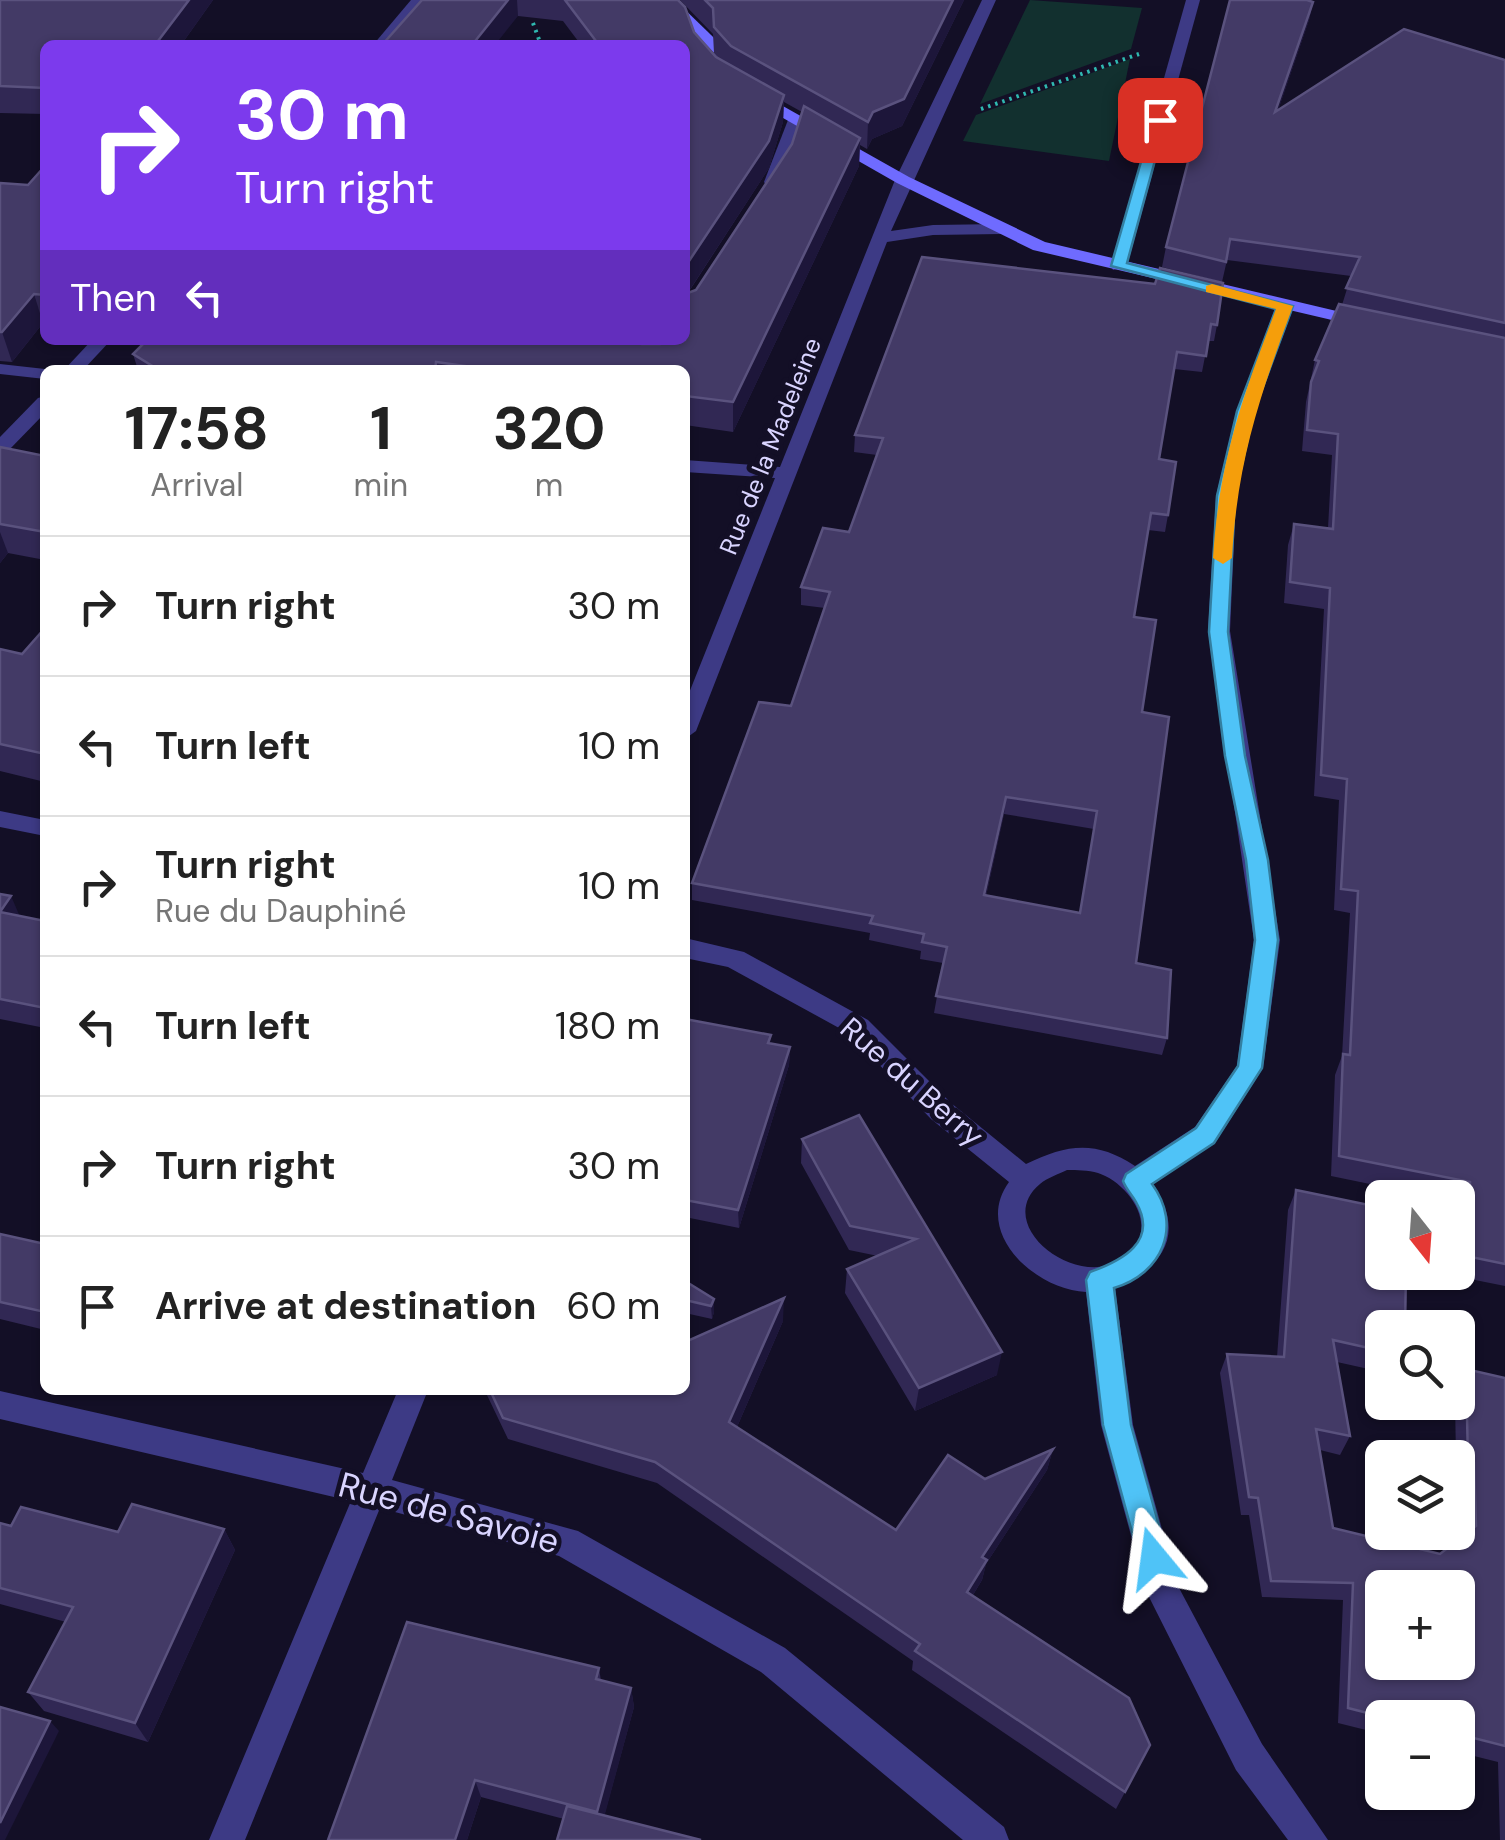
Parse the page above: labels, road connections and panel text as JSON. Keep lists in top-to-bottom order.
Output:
{
  "streets": {
    "street": ["Rue de la Madeleine", "Rue du Berry", "Rue de Savoie"]
  },
  "north": "bottom",
  "page": {
    "turn": ["30 m", "Turn right"],
    "then": "Then",
    "eta": [
      "17:58",
      "Arrival",
      "1",
      "min",
      "320",
      "m"
    ],
    "list": [
      {
        "name": "Turn right",
        "value": "30 m"
      },
      {
        "name": "Turn left",
        "value": "10 m"
      },
      {
        "name": "Turn right",
        "note": "Rue du Dauphiné",
        "value": "10 m"
      },
      {
        "name": "Turn left",
        "value": "180 m"
      },
      {
        "name": "Turn right",
        "value": "30 m"
      },
      {
        "name": "Arrive at destination",
        "value": "60 m"
      }
    ],
    "map_buttons": ["+", "−"]
  }
}
